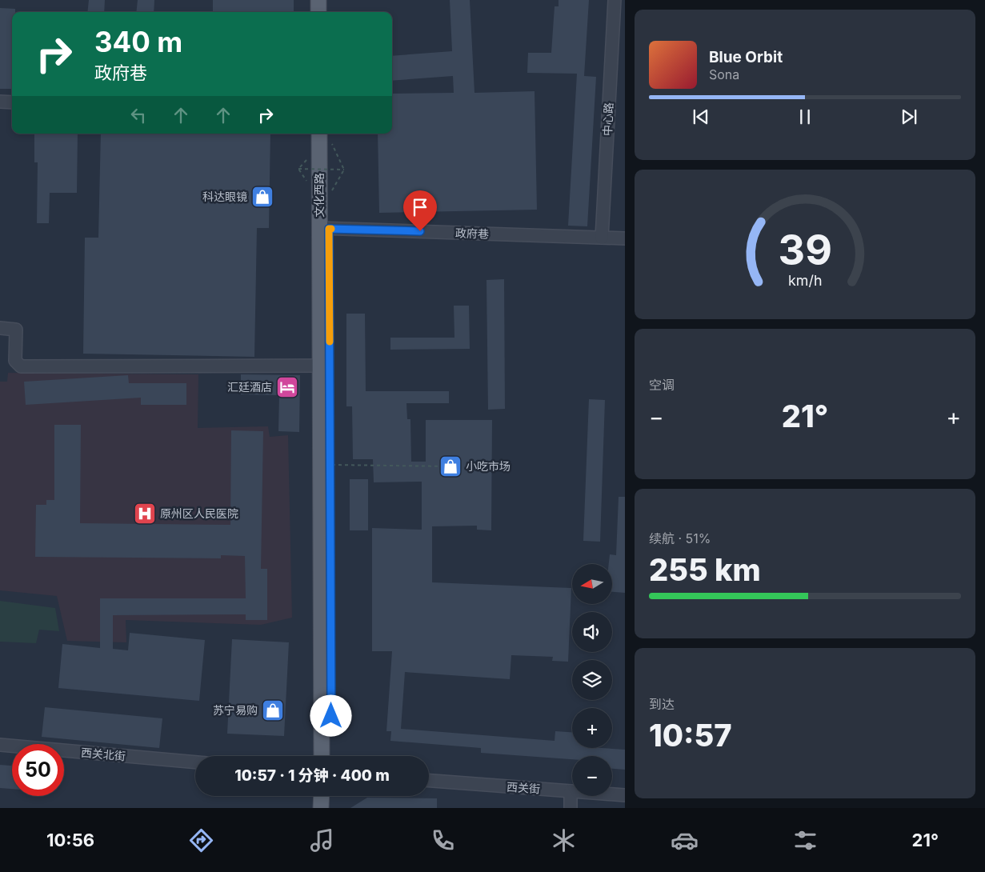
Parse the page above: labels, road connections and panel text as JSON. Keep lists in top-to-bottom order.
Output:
{
  "streets": {
    "main road": ["文化西路"],
    "street": [
      "中心路",
      "政府巷",
      "西关北街",
      "西关街"
    ]
  },
  "crossings": [
    ["中心路", "政府巷"],
    ["文化西路", "政府巷"]
  ],
  "places": {
    "shop": ["科达眼镜", "小吃市场", "苏宁易购"],
    "hotel": ["汇廷酒店"],
    "hospital": ["原州区人民医院"]
  },
  "north": "left",
  "page": {
    "turn": ["340 m", "政府巷"],
    "song": ["Blue Orbit", "Sona"],
    "tile": [
      "空调",
      ["续航 · 51%", "255 km"],
      ["到达", "10:57"]
    ],
    "heat": ["−", "21°", "+"],
    "map_buttons": ["+", "−"],
    "limit": "50",
    "trip": "10:57 · 1 分钟 · 400 m",
    "tabs": ["10:56", "21°"],
    "gauge": ["39", "km/h"]
  }
}
